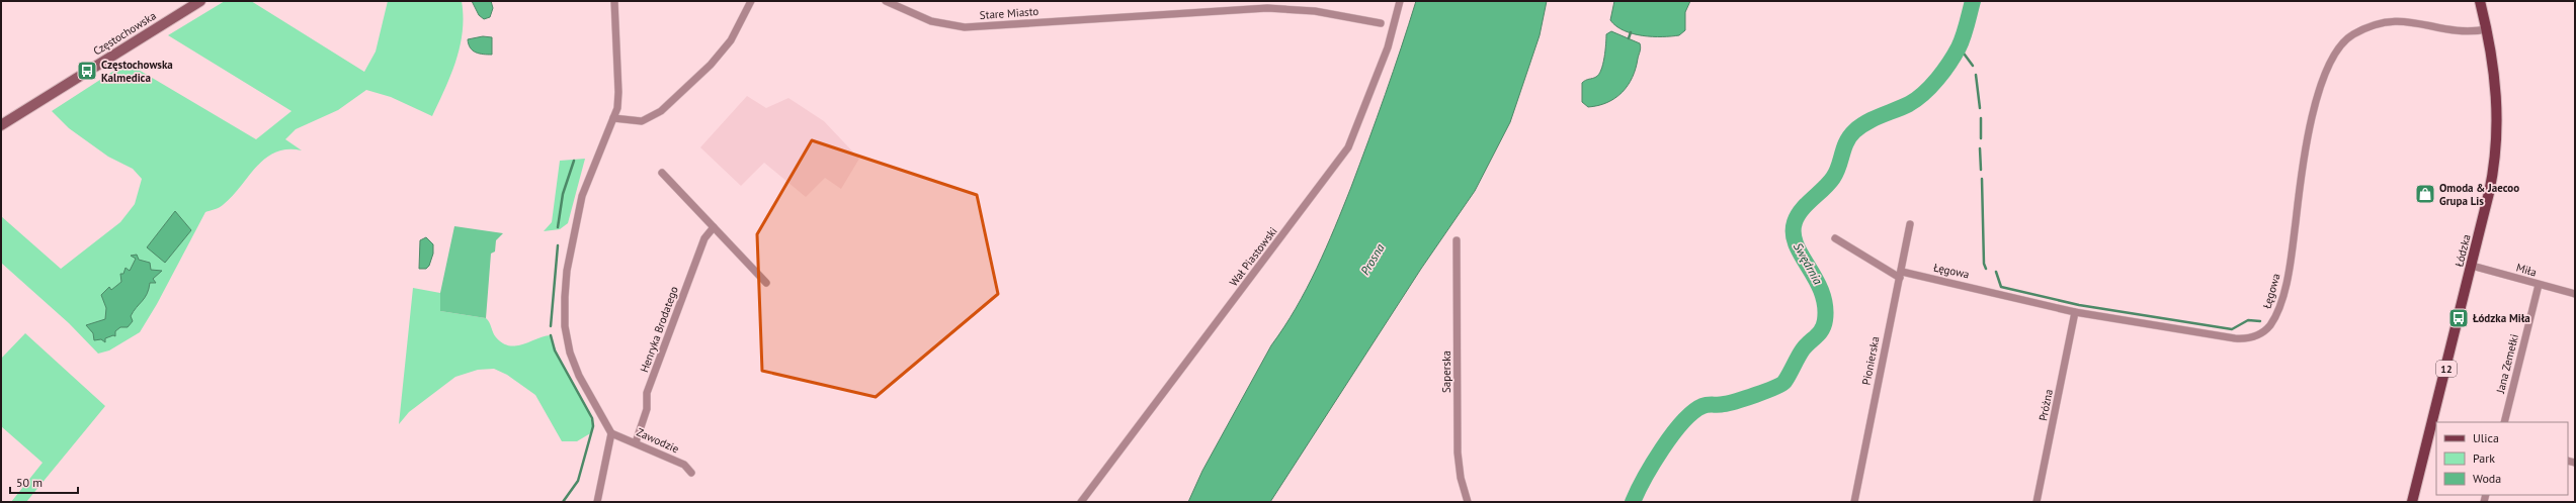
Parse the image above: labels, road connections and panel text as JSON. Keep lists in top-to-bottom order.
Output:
{
  "streets": {
    "main road": ["Częstochowska", "Łódzka", "12"],
    "street": [
      "Stare Miasto",
      "Wał Piastowski",
      "Miła",
      "Łęgowa",
      "Henryka Brodatego",
      "Pionierska",
      "Jana Zemełki",
      "Saperska",
      "Próżna",
      "Zawodzie"
    ]
  },
  "crossings": [
    ["Łódzka", "Miła"],
    ["Łódzka", "Łęgowa"],
    ["Miła", "Jana Zemełki"],
    ["Łęgowa", "Pionierska"],
    ["Łęgowa", "Próżna"],
    ["Henryka Brodatego", "Zawodzie"]
  ],
  "water": ["Prosna", "Swędrnia"],
  "places": {
    "bus stop": ["Częstochowska Kalmedica", "Łódzka Miła"],
    "shop": ["Omoda & Jaecoo Grupa Lis"]
  },
  "legend": ["Ulica", "Park", "Woda"],
  "scale_bar": "50 m"
}
